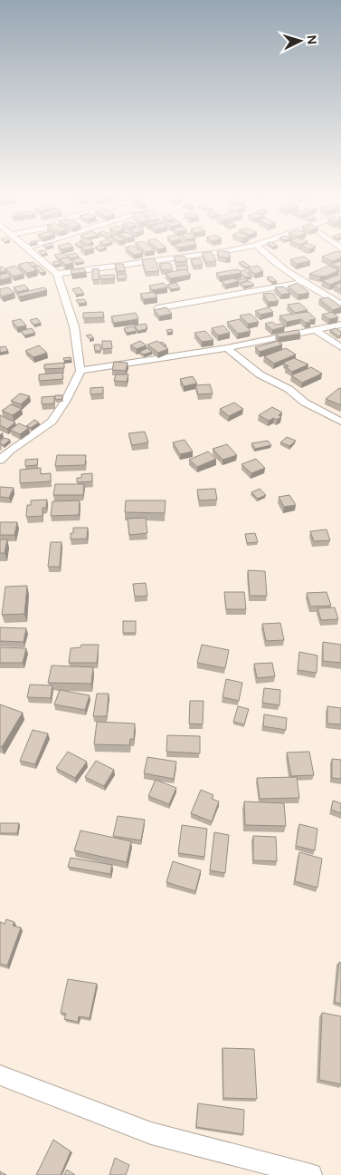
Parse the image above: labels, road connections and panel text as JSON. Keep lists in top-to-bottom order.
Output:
{
  "north": "right"
}
